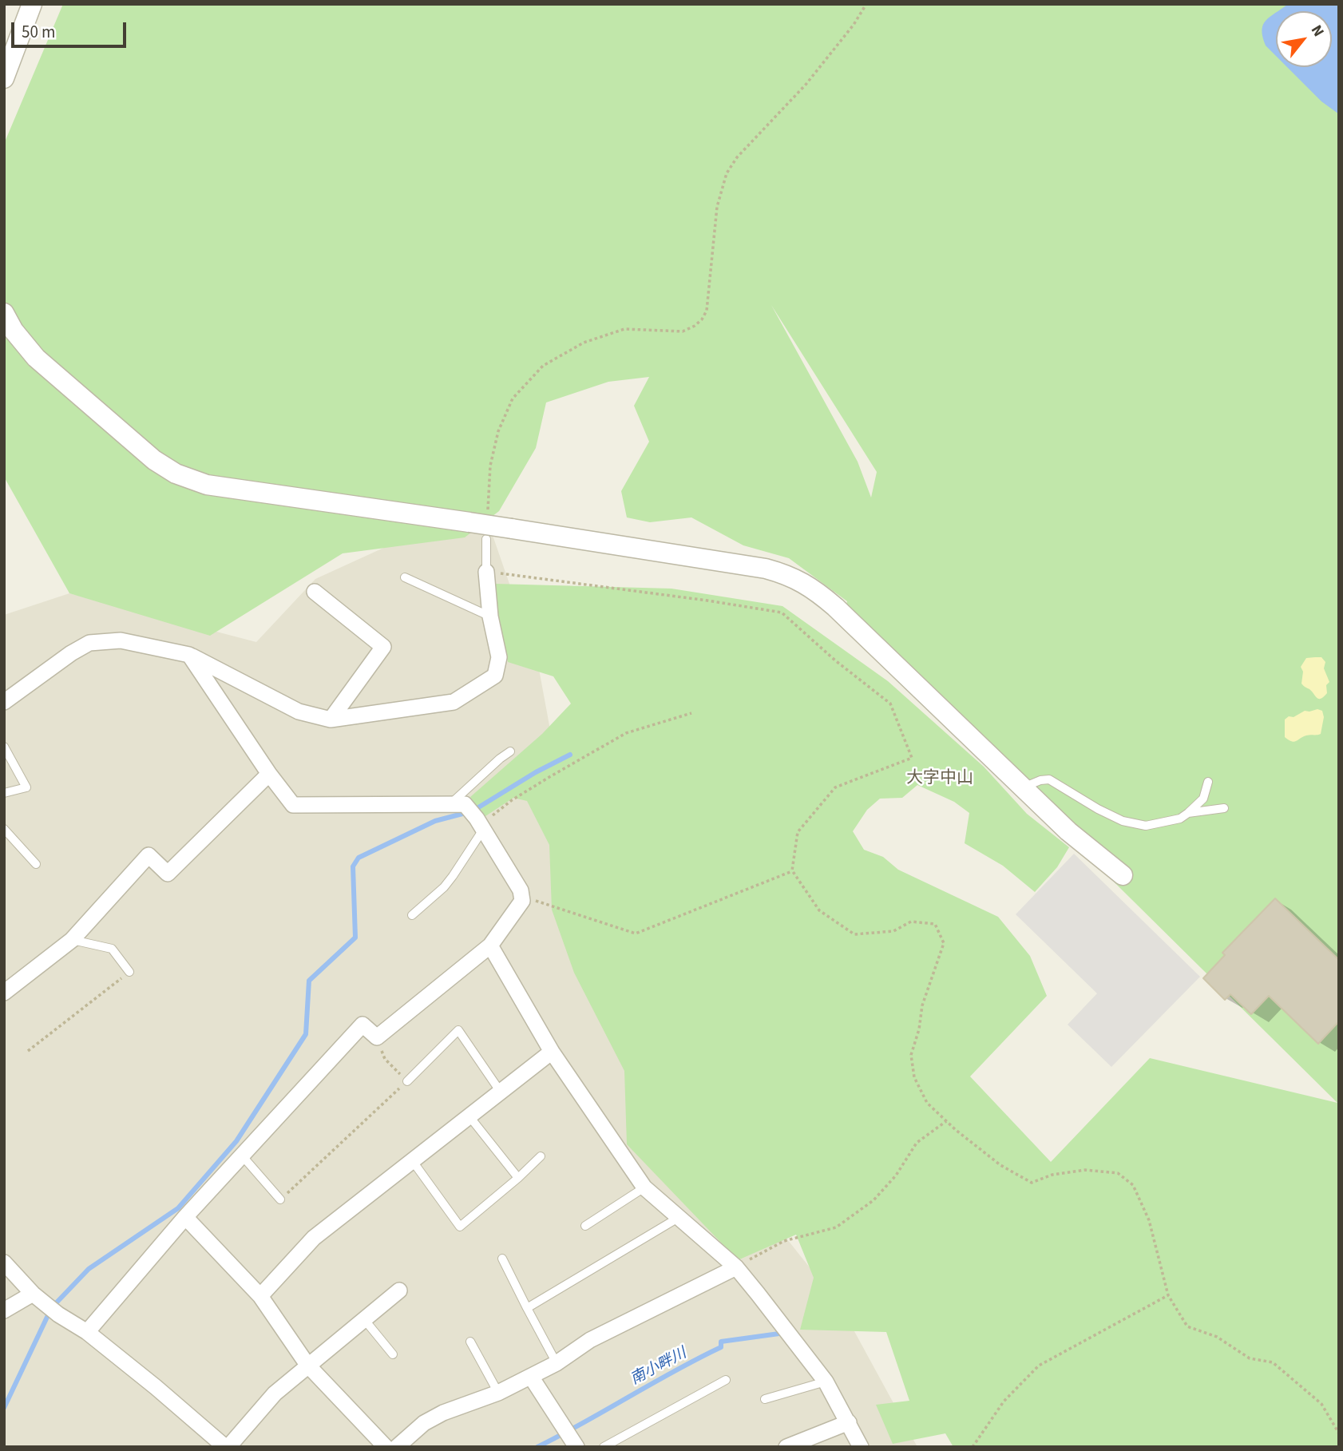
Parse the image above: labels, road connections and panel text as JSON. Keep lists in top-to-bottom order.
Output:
{
  "districts": ["大字中山"],
  "water": ["南小畔川"],
  "scale_bar": "50 m",
  "north": "top right"
}
